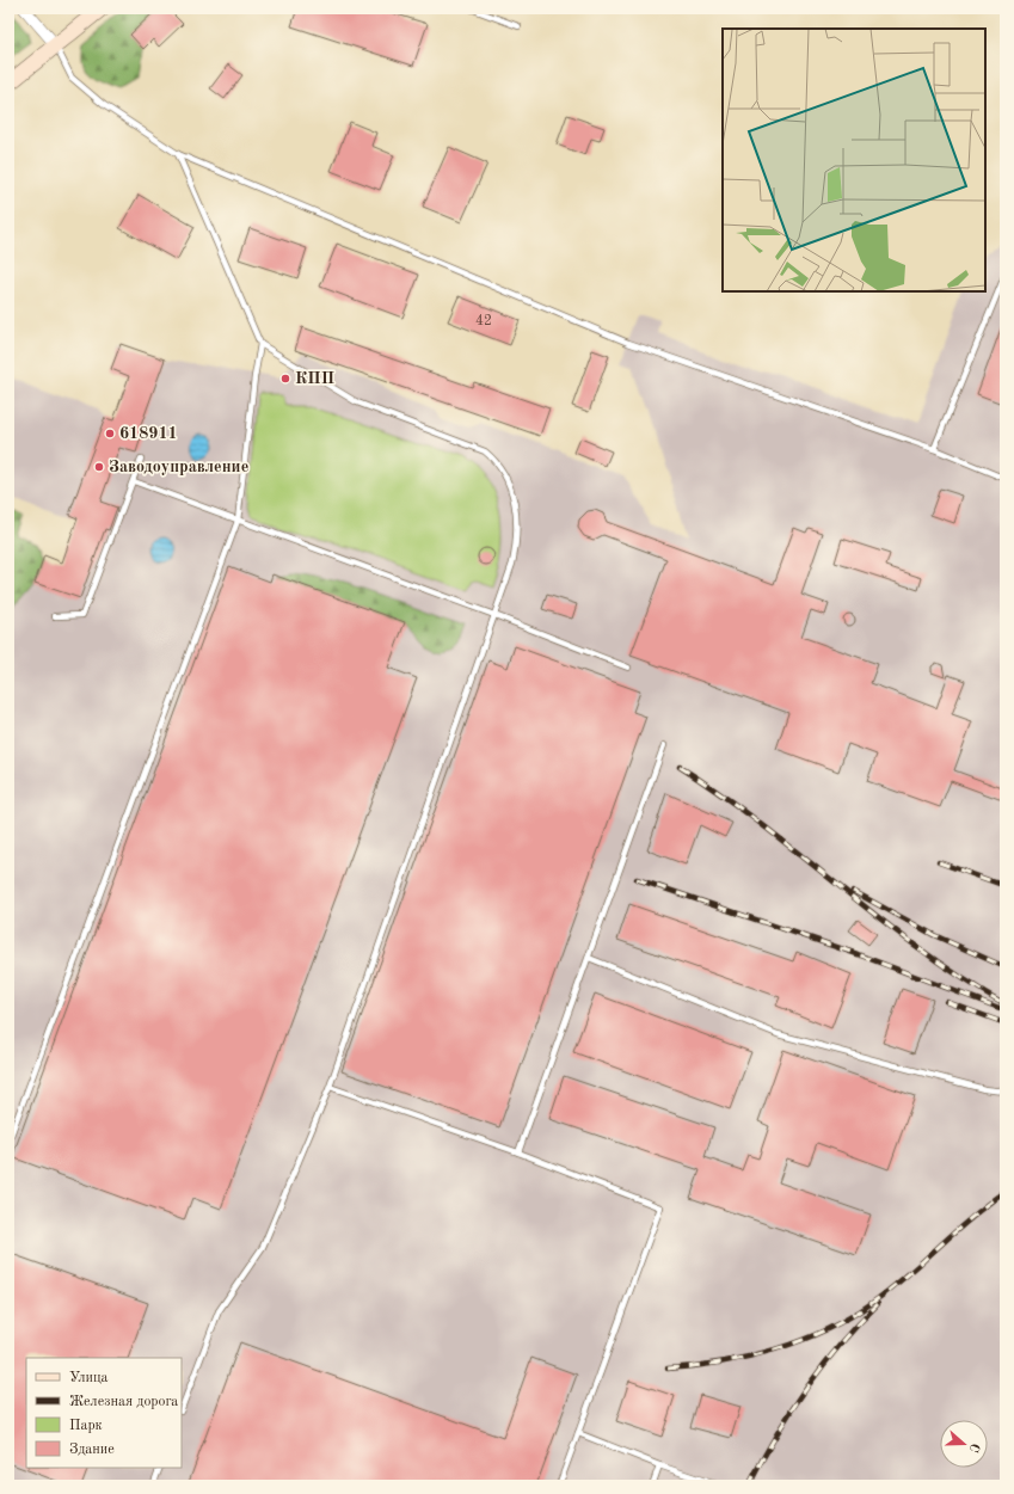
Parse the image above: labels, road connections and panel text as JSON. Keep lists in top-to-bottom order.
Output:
{
  "places": ["КПП", "618911", "Заводоуправление"],
  "house_numbers": ["42"],
  "legend": [
    "Улица",
    "Железная дорога",
    "Парк",
    "Здание"
  ],
  "north": "right"
}
